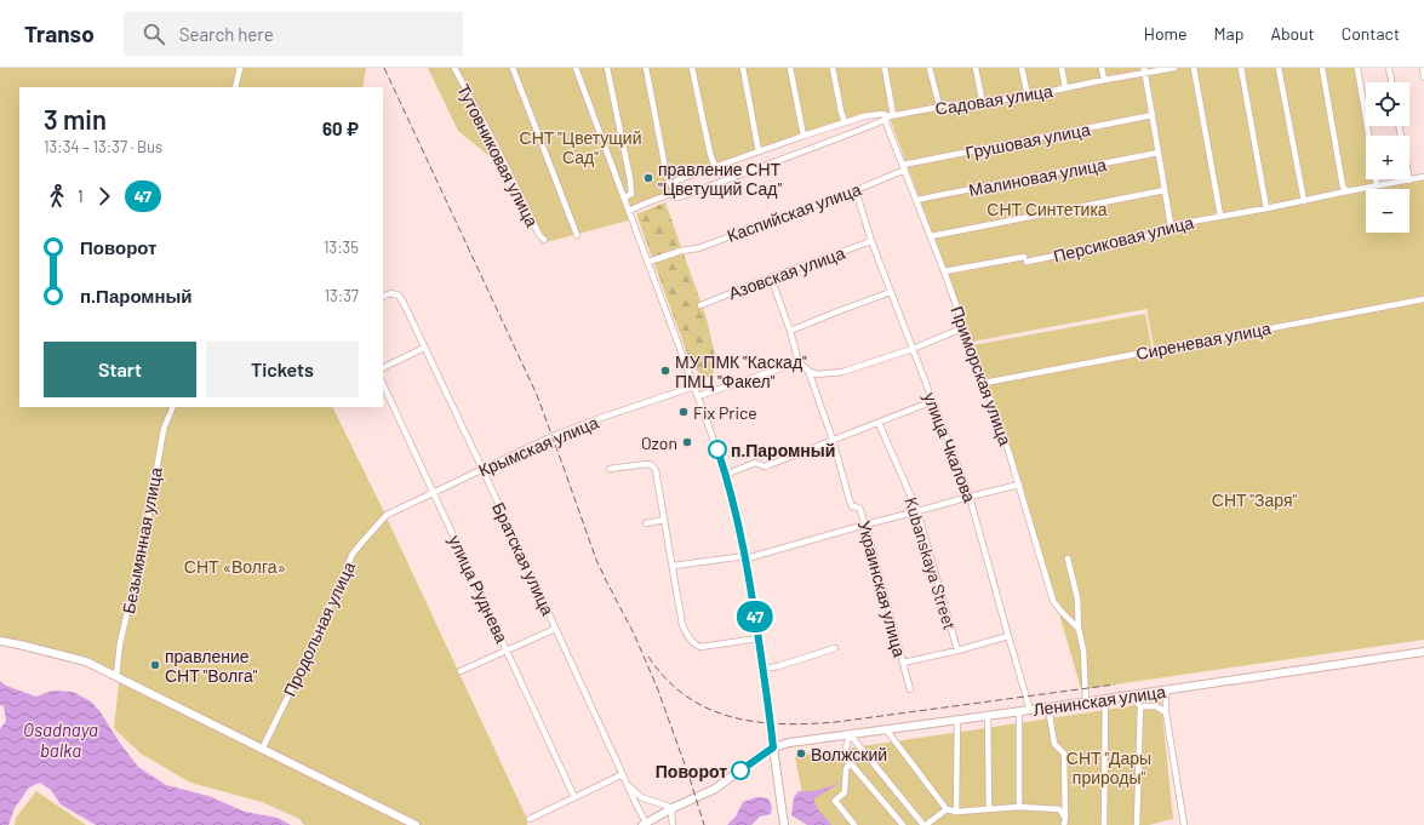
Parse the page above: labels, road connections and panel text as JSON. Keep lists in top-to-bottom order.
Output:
{
  "streets": {
    "street": [
      "Садовая улица",
      "Грушовая улица",
      "Тутовниковая улица",
      "Малиновая улица",
      "Каспийская улица",
      "Персиковая улица",
      "Азовская улица",
      "Сиреневая улица",
      "Приморская улица",
      "Крымская улица",
      "улица Чкалова",
      "Безымянная улица",
      "Братская улица",
      "Kubanskaya Street",
      "улица Руднева",
      "Украинская улица",
      "Продольная улица",
      "Ленинская улица"
    ]
  },
  "crossings": [
    ["Садовая улица", "Приморская улица"],
    ["Грушовая улица", "Каспийская улица"],
    ["Грушовая улица", "Приморская улица"],
    ["Малиновая улица", "Приморская улица"],
    ["Каспийская улица", "Приморская улица"],
    ["Каспийская улица", "улица Чкалова"],
    ["Персиковая улица", "Приморская улица"],
    ["Азовская улица", "улица Чкалова"],
    ["Сиреневая улица", "Приморская улица"],
    ["Крымская улица", "Братская улица"],
    ["Крымская улица", "улица Руднева"],
    ["Крымская улица", "Продольная улица"],
    ["улица Чкалова", "Ленинская улица"]
  ],
  "water": ["Osadnaya balka"],
  "parks": [
    "СНТ \"Цветущий Сад\"",
    "СНТ Синтетика",
    "СНТ \"Заря\"",
    "СНТ «Волга»",
    "СНТ \"Дары природы\""
  ],
  "places": [
    "правление СНТ \"Цветущий Сад\"",
    "МУ ПМК \"Каскад\" ПМЦ \"Факел\"",
    "Fix Price",
    "Ozon",
    "п.Паромный",
    "правление СНТ \"Волга\"",
    "Волжский",
    "Поворот"
  ],
  "lines": ["bus line 47"],
  "page": {
    "header": "Transo",
    "search": "Search here",
    "nav": [
      "Home",
      "Map",
      "About",
      "Contact"
    ],
    "on_map": "47",
    "map_buttons": ["+", "−"],
    "heading": ["3 min", "13:34 – 13:37 · Bus", "60 ₽"],
    "legs": ["1", "47"],
    "list": [
      {
        "name": "Поворот",
        "value": "13:35"
      },
      {
        "name": "п.Паромный",
        "value": "13:37"
      }
    ],
    "buttons": ["Start", "Tickets"]
  }
}
